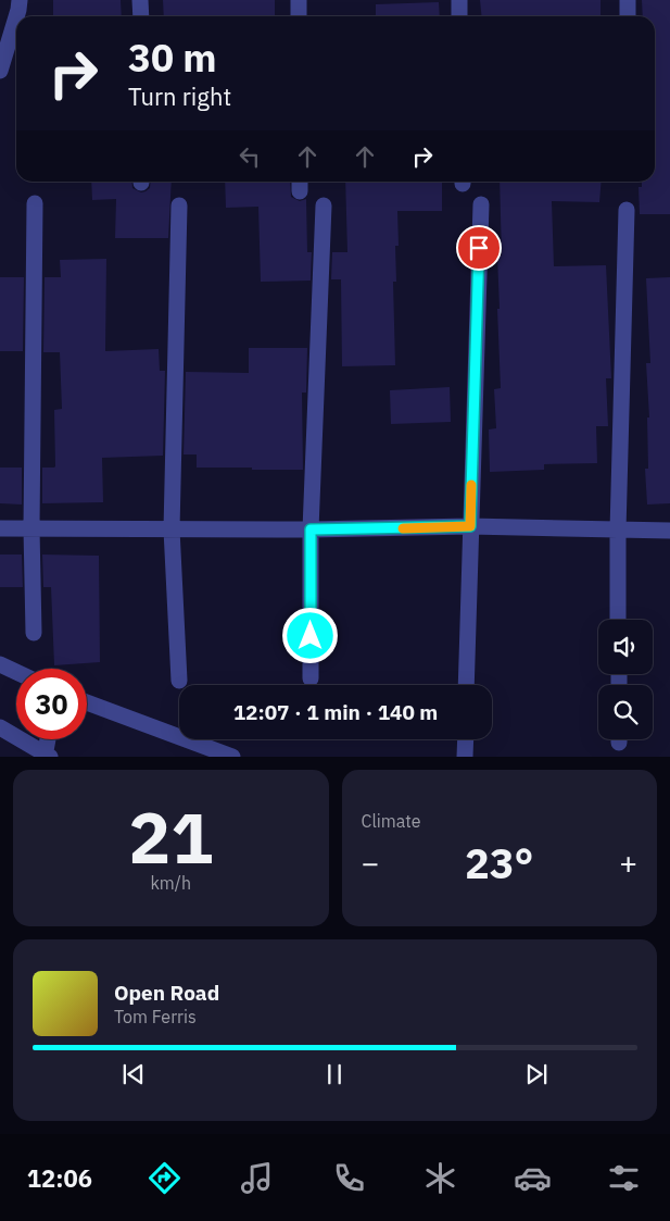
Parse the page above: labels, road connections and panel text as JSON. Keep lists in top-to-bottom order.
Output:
{
  "page": {
    "turn": ["30 m", "Turn right"],
    "limit": "30",
    "trip": "12:07 · 1 min · 140 m",
    "tile": [
      ["21", "km/h"],
      "Climate"
    ],
    "heat": ["−", "23°", "+"],
    "song": ["Open Road", "Tom Ferris"],
    "tabs": "12:06"
  }
}
